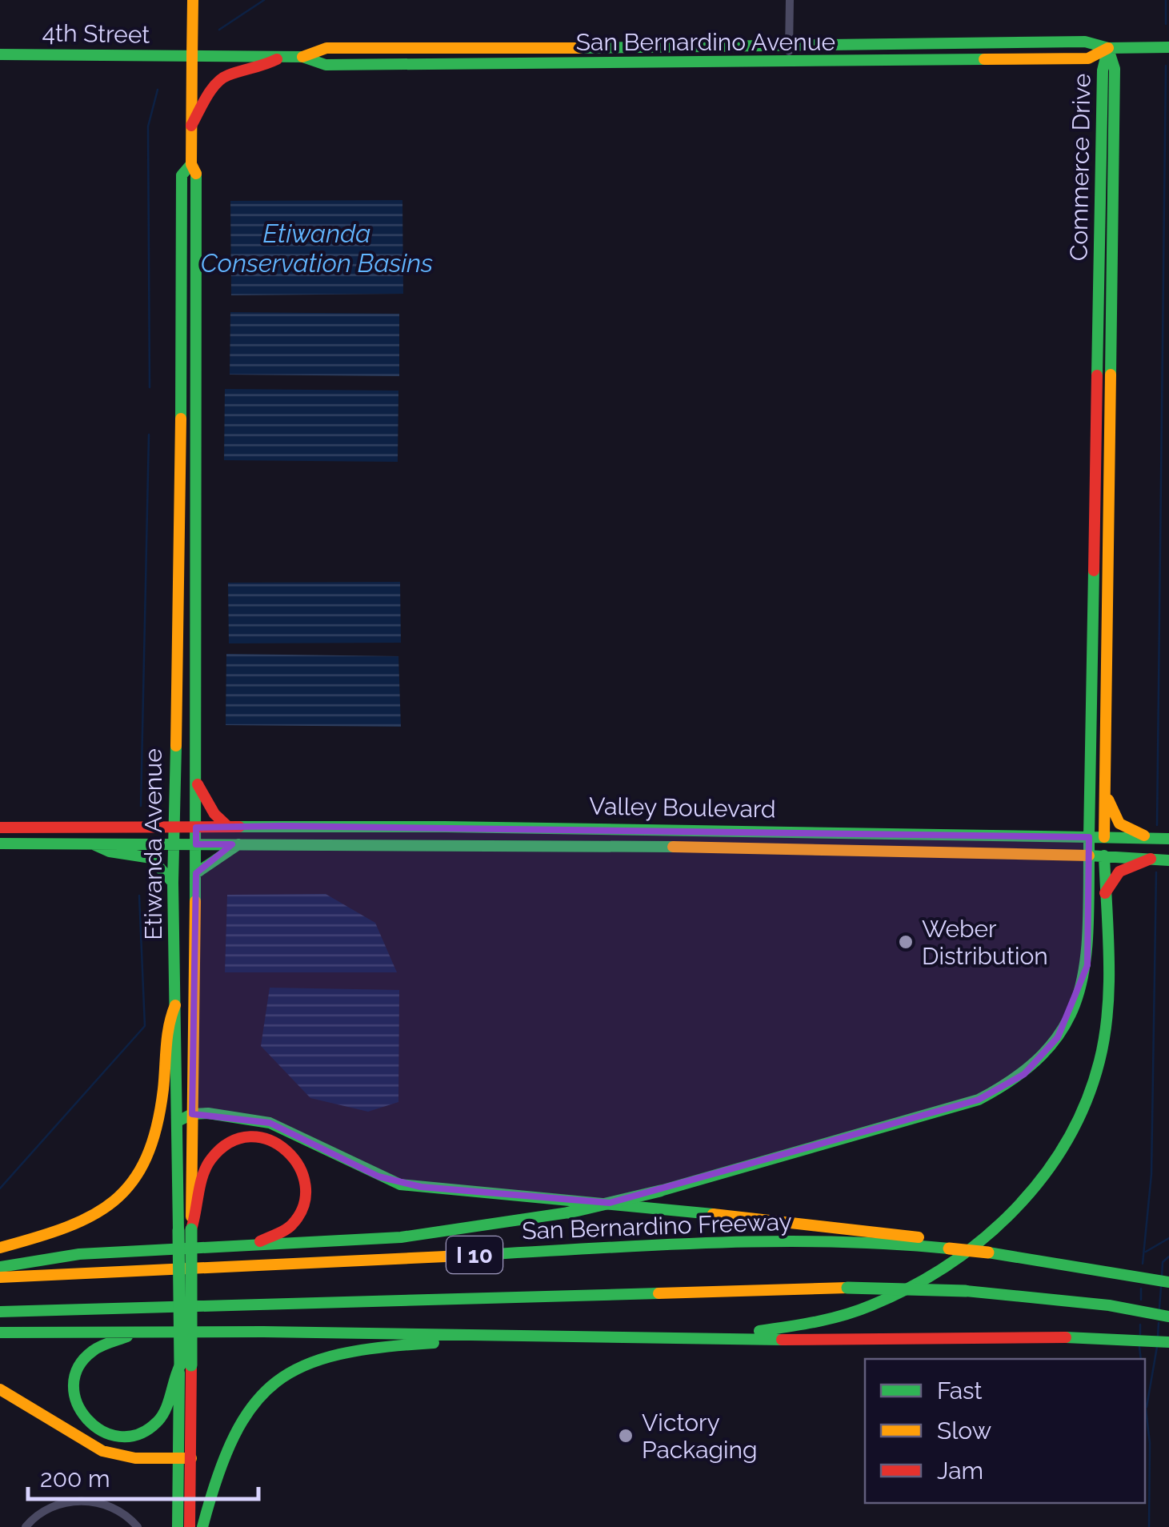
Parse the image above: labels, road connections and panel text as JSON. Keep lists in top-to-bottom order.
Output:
{
  "streets": {
    "main road": [
      "4th Street",
      "San Bernardino Avenue",
      "Commerce Drive",
      "Valley Boulevard",
      "Etiwanda Avenue",
      "San Bernardino Freeway",
      "I 10"
    ]
  },
  "crossings": [
    ["4th Street", "San Bernardino Avenue"],
    ["4th Street", "Etiwanda Avenue"],
    ["San Bernardino Avenue", "Commerce Drive"],
    ["San Bernardino Avenue", "Etiwanda Avenue"],
    ["Commerce Drive", "Valley Boulevard"],
    ["Valley Boulevard", "Etiwanda Avenue"]
  ],
  "water": ["Etiwanda Conservation Basins"],
  "places": ["Weber Distribution", "Victory Packaging"],
  "legend": ["Fast", "Slow", "Jam"],
  "scale_bar": "200 m"
}
